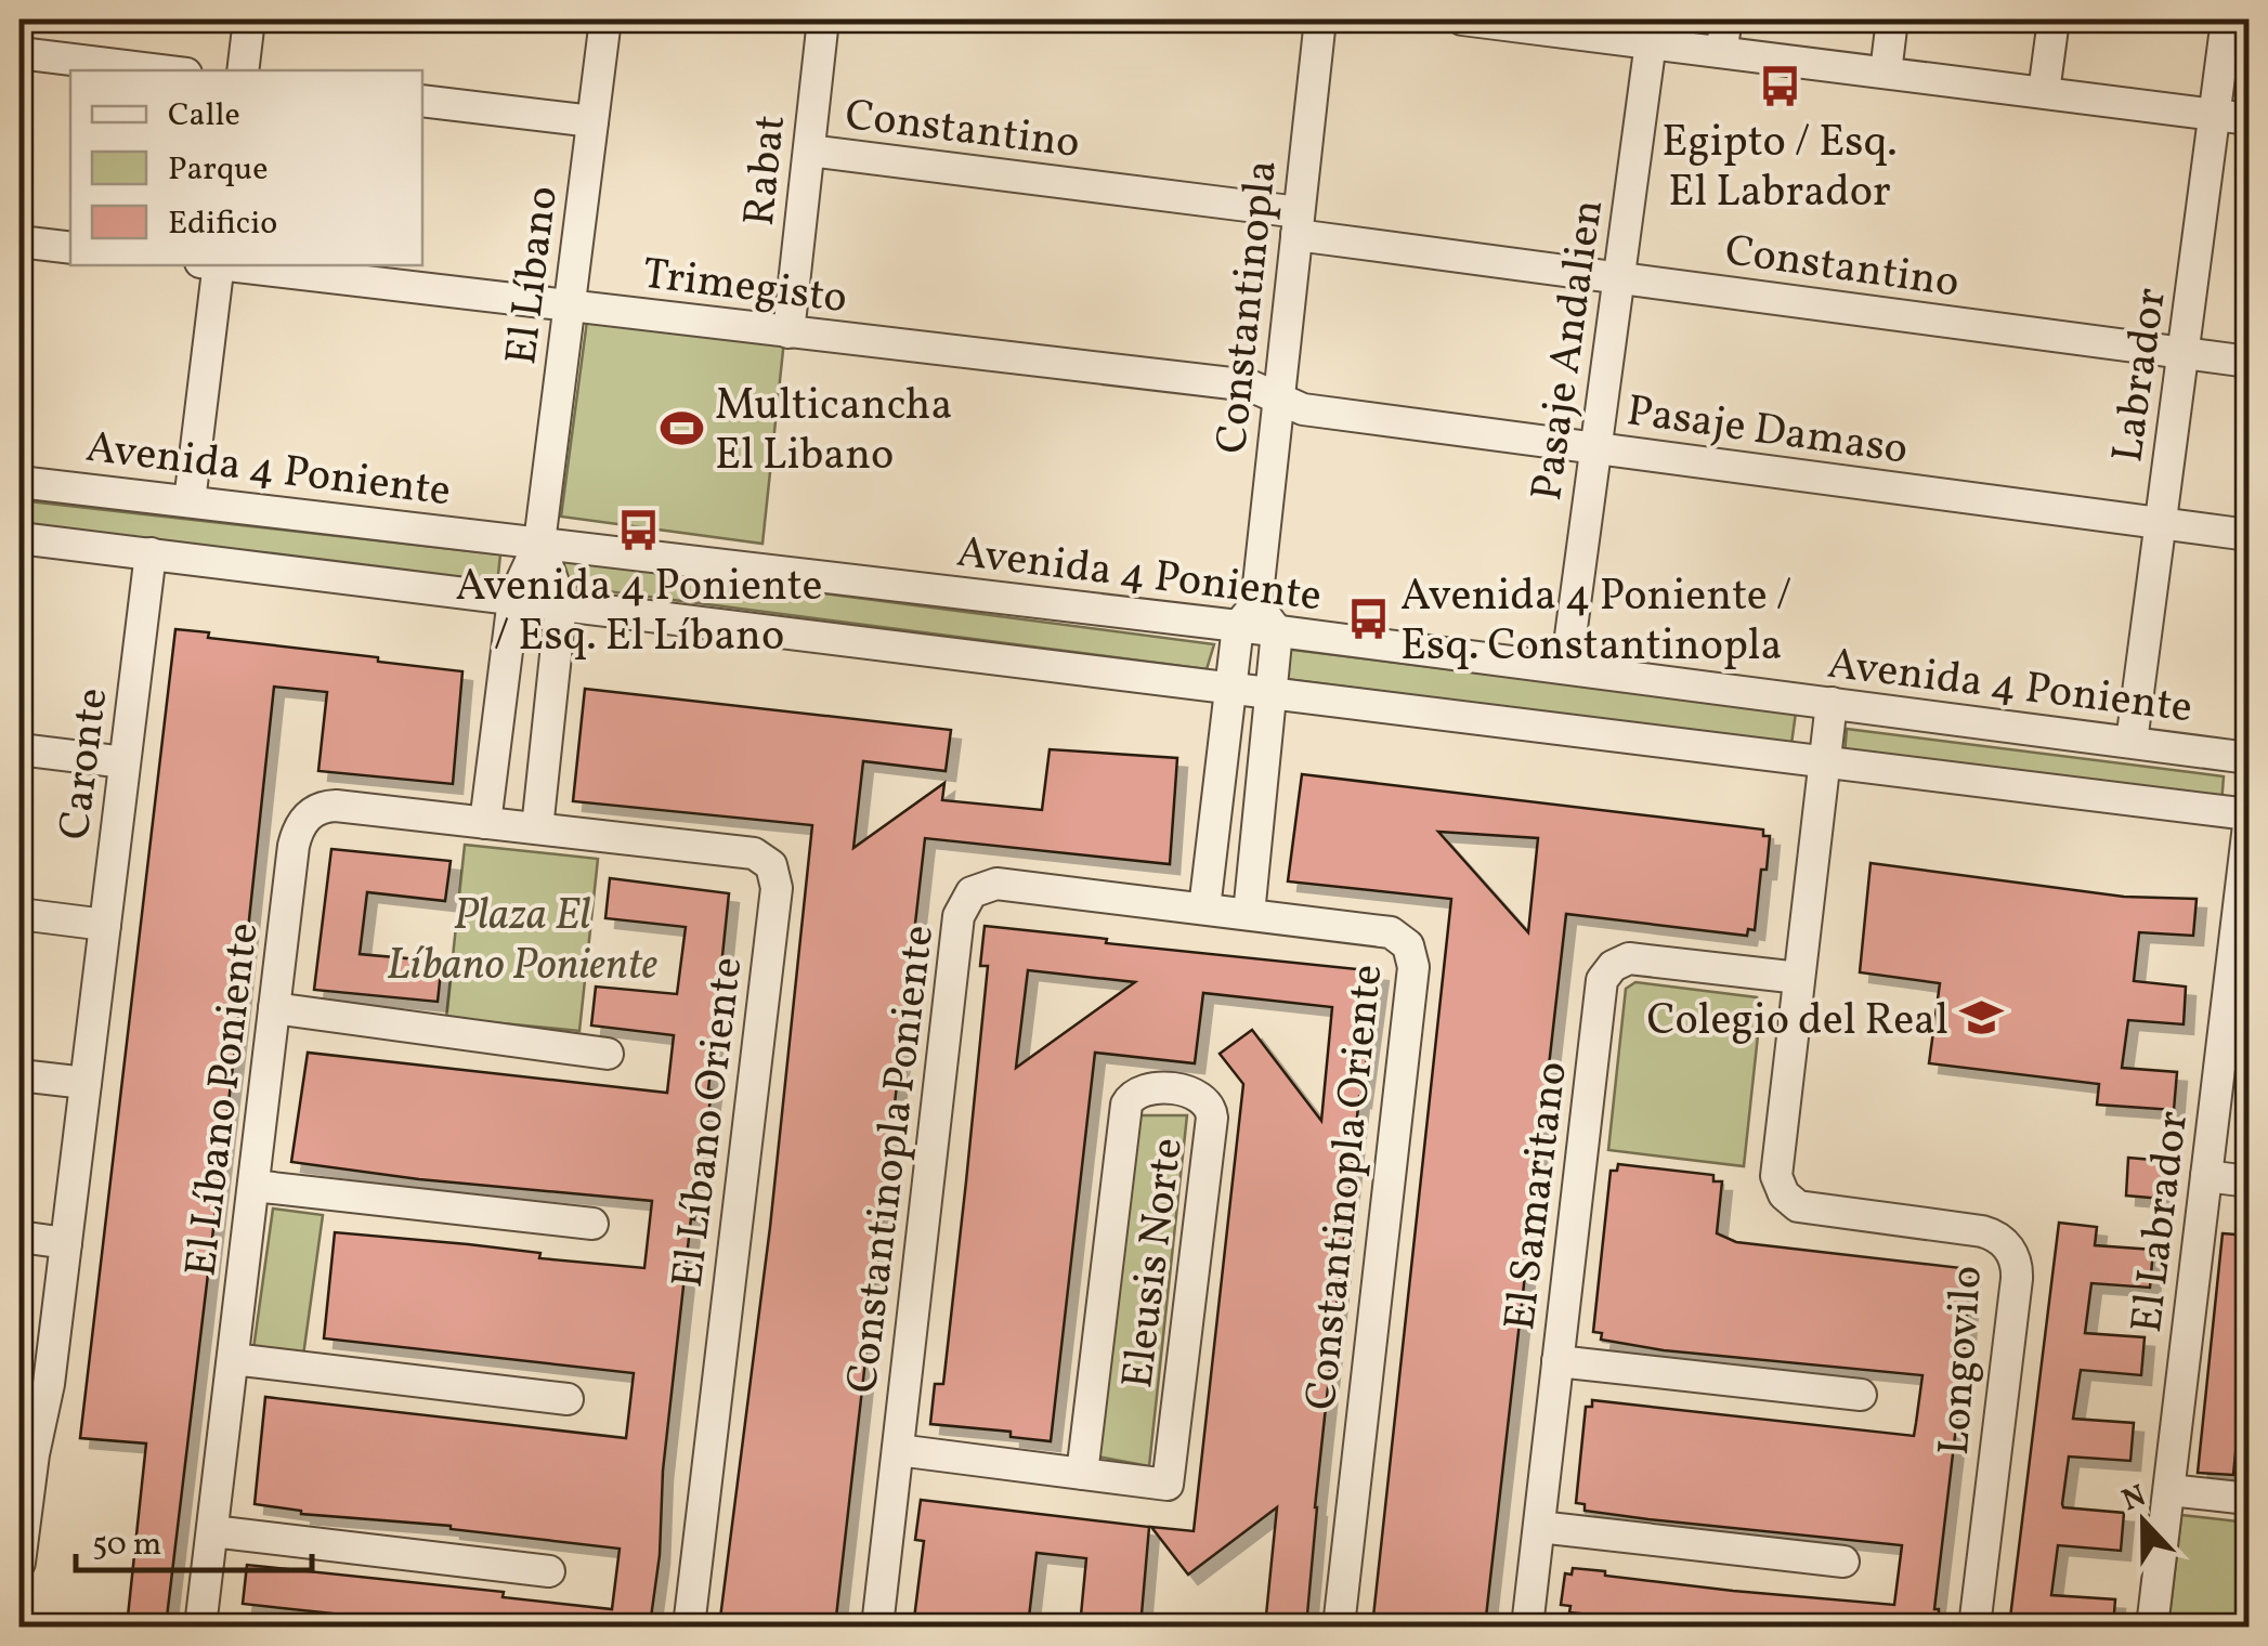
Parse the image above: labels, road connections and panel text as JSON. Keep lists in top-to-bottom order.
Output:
{
  "streets": {
    "street": [
      "Constantino",
      "Rabat",
      "El Líbano",
      "Trimegisto",
      "Constantinopla",
      "Pasaje Andalien",
      "Labrador",
      "Pasaje Damaso",
      "Avenida 4 Poniente",
      "Caronte",
      "El Líbano Poniente",
      "El Líbano Oriente",
      "Constantinopla Poniente",
      "Constantinopla Oriente",
      "El Samaritano",
      "El Labrador",
      "Eleusis Norte",
      "Longovilo"
    ]
  },
  "crossings": [
    ["Constantino", "Rabat"],
    ["Constantino", "Constantinopla"],
    ["Constantino", "Pasaje Andalien"],
    ["Constantino", "Labrador"],
    ["Rabat", "Trimegisto"],
    ["El Líbano", "Trimegisto"],
    ["El Líbano", "Avenida 4 Poniente"],
    ["El Líbano", "El Líbano Poniente"],
    ["El Líbano", "El Líbano Oriente"],
    ["Trimegisto", "Constantinopla"],
    ["Trimegisto", "Pasaje Damaso"],
    ["Constantinopla", "Pasaje Damaso"],
    ["Constantinopla", "Avenida 4 Poniente"],
    ["Constantinopla", "Constantinopla Poniente"],
    ["Constantinopla", "Constantinopla Oriente"],
    ["Pasaje Andalien", "Pasaje Damaso"],
    ["Pasaje Andalien", "Avenida 4 Poniente"],
    ["Labrador", "Pasaje Damaso"],
    ["Labrador", "Avenida 4 Poniente"],
    ["Avenida 4 Poniente", "Longovilo"],
    ["El Líbano Poniente", "El Líbano Oriente"],
    ["Constantinopla Poniente", "Constantinopla Oriente"],
    ["Constantinopla Poniente", "Eleusis Norte"],
    ["El Samaritano", "Longovilo"]
  ],
  "parks": ["Plaza El Líbano Poniente"],
  "places": {
    "bus stop": ["Egipto / Esq. El Labrador", "Avenida 4 Poniente / Esq. El Líbano", "Avenida 4 Poniente / Esq. Constantinopla"],
    "sports": ["Multicancha El Libano"],
    "school or university": ["Colegio del Real"]
  },
  "legend": ["Calle", "Parque", "Edificio"],
  "scale_bar": "50 m",
  "north": "top"
}
